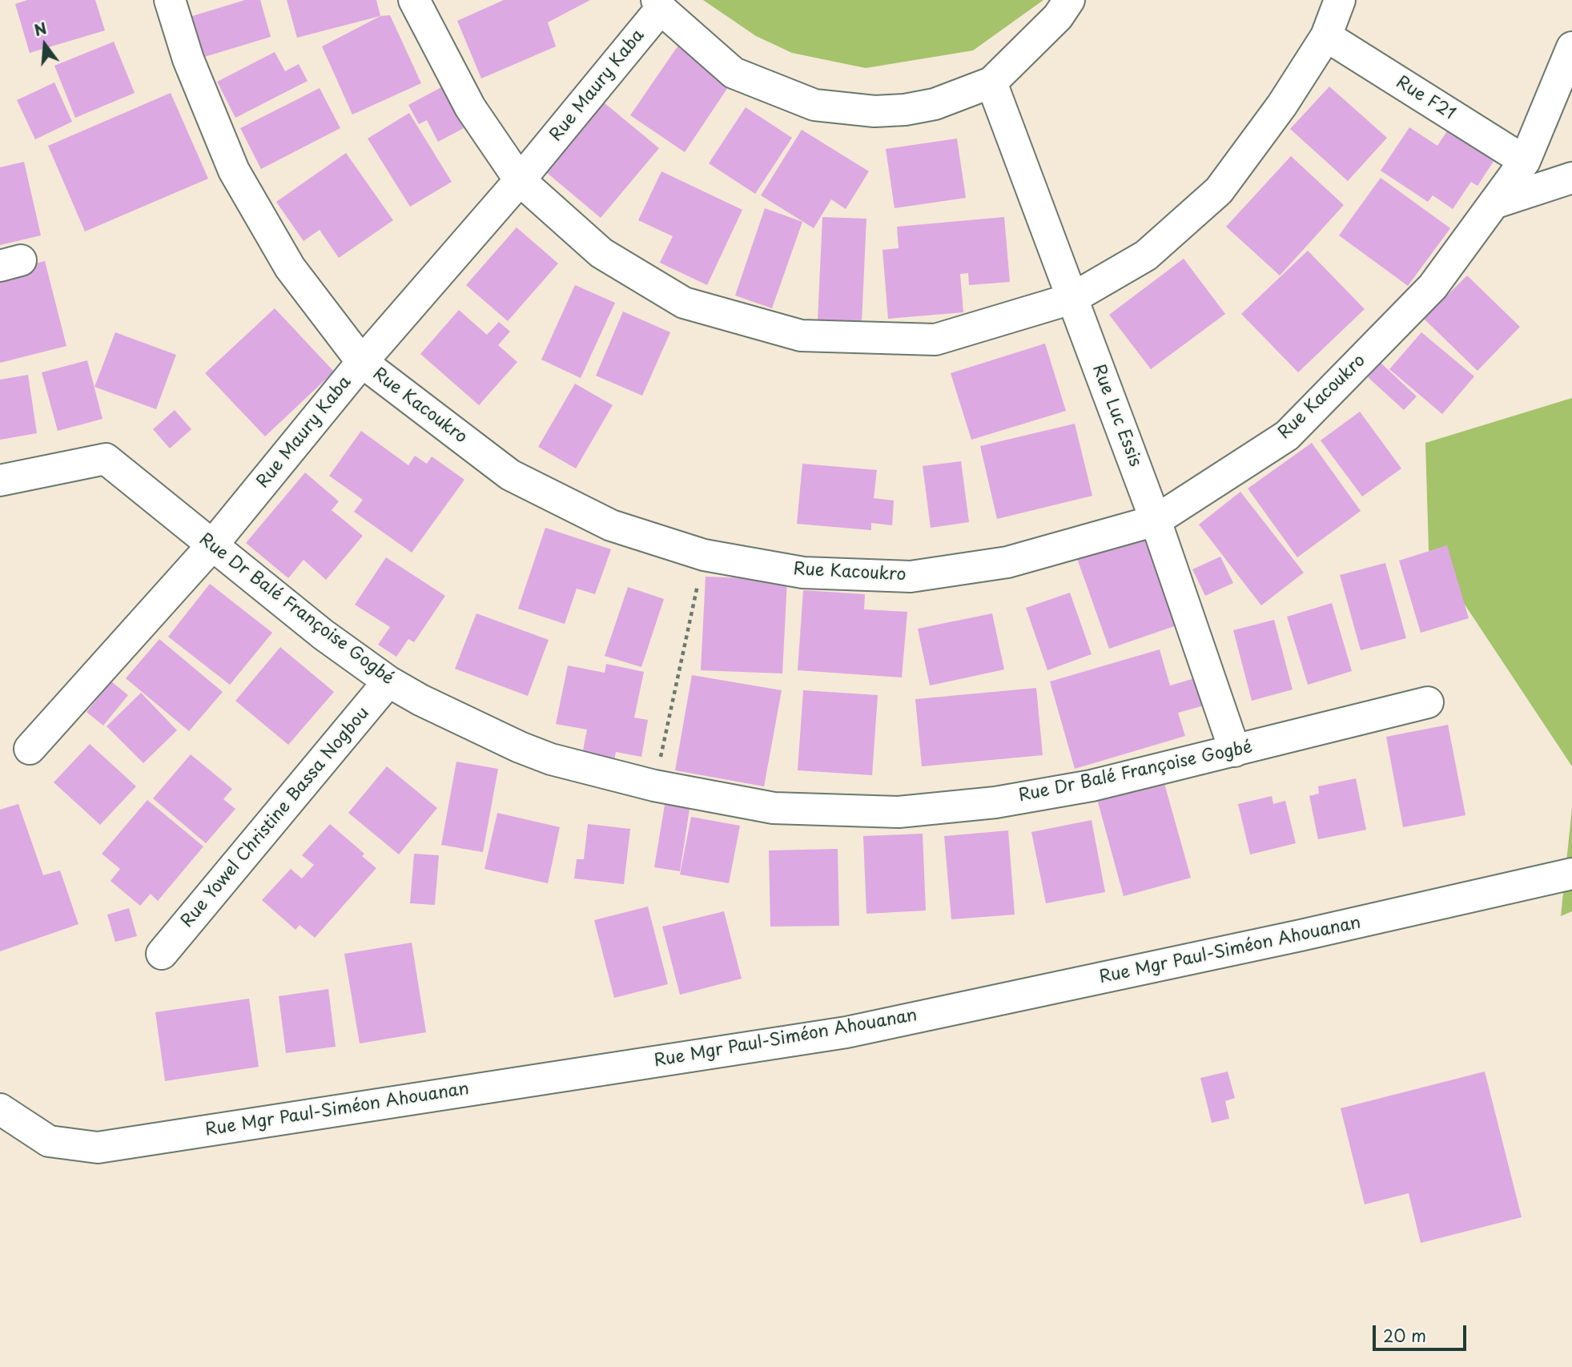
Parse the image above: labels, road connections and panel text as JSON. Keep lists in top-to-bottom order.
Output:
{
  "streets": {
    "street": [
      "Rue Maury Kaba",
      "Rue F21",
      "Rue Kacoukro",
      "Rue Luc Essis",
      "Rue Dr Balé Françoise Gogbé",
      "Rue Yowel Christine Bassa Nogbou",
      "Rue Mgr Paul-Siméon Ahouanan"
    ]
  },
  "crossings": [
    ["Rue Maury Kaba", "Rue Kacoukro"],
    ["Rue Maury Kaba", "Rue Dr Balé Françoise Gogbé"],
    ["Rue F21", "Rue Kacoukro"],
    ["Rue Kacoukro", "Rue Luc Essis"],
    ["Rue Luc Essis", "Rue Dr Balé Françoise Gogbé"],
    ["Rue Dr Balé Françoise Gogbé", "Rue Yowel Christine Bassa Nogbou"]
  ],
  "scale_bar": "20 m",
  "north": "top"
}
